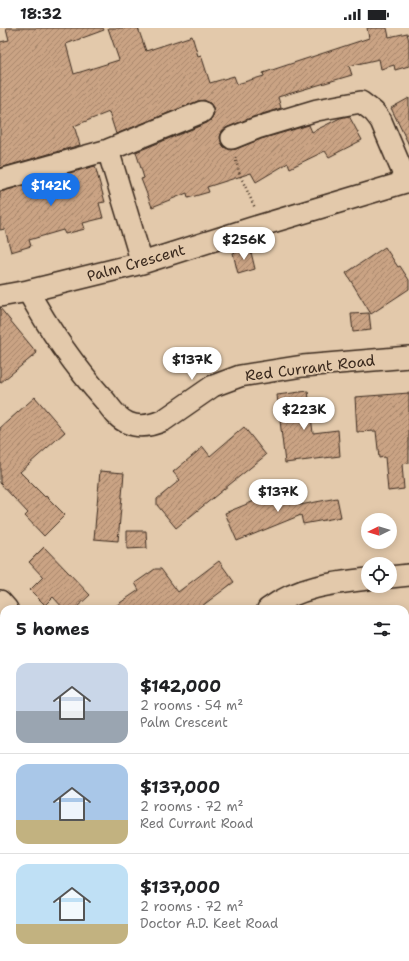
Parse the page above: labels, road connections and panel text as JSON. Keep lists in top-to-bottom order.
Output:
{
  "streets": {
    "street": ["Palm Crescent", "Red Currant Road"]
  },
  "crossings": [
    ["Palm Crescent", "Red Currant Road"]
  ],
  "north": "left",
  "page": {
    "status": "18:32",
    "price": [
      "$142K",
      "$256K",
      "$137K",
      "$223K",
      "$137K"
    ],
    "heading": "5 homes",
    "list": [
      {
        "name": "$142,000",
        "note": "2 rooms · 54 m² · Palm Crescent"
      },
      {
        "name": "$137,000",
        "note": "2 rooms · 72 m² · Red Currant Road"
      },
      {
        "name": "$137,000",
        "note": "2 rooms · 72 m² · Doctor A.D. Keet Road"
      }
    ]
  }
}
